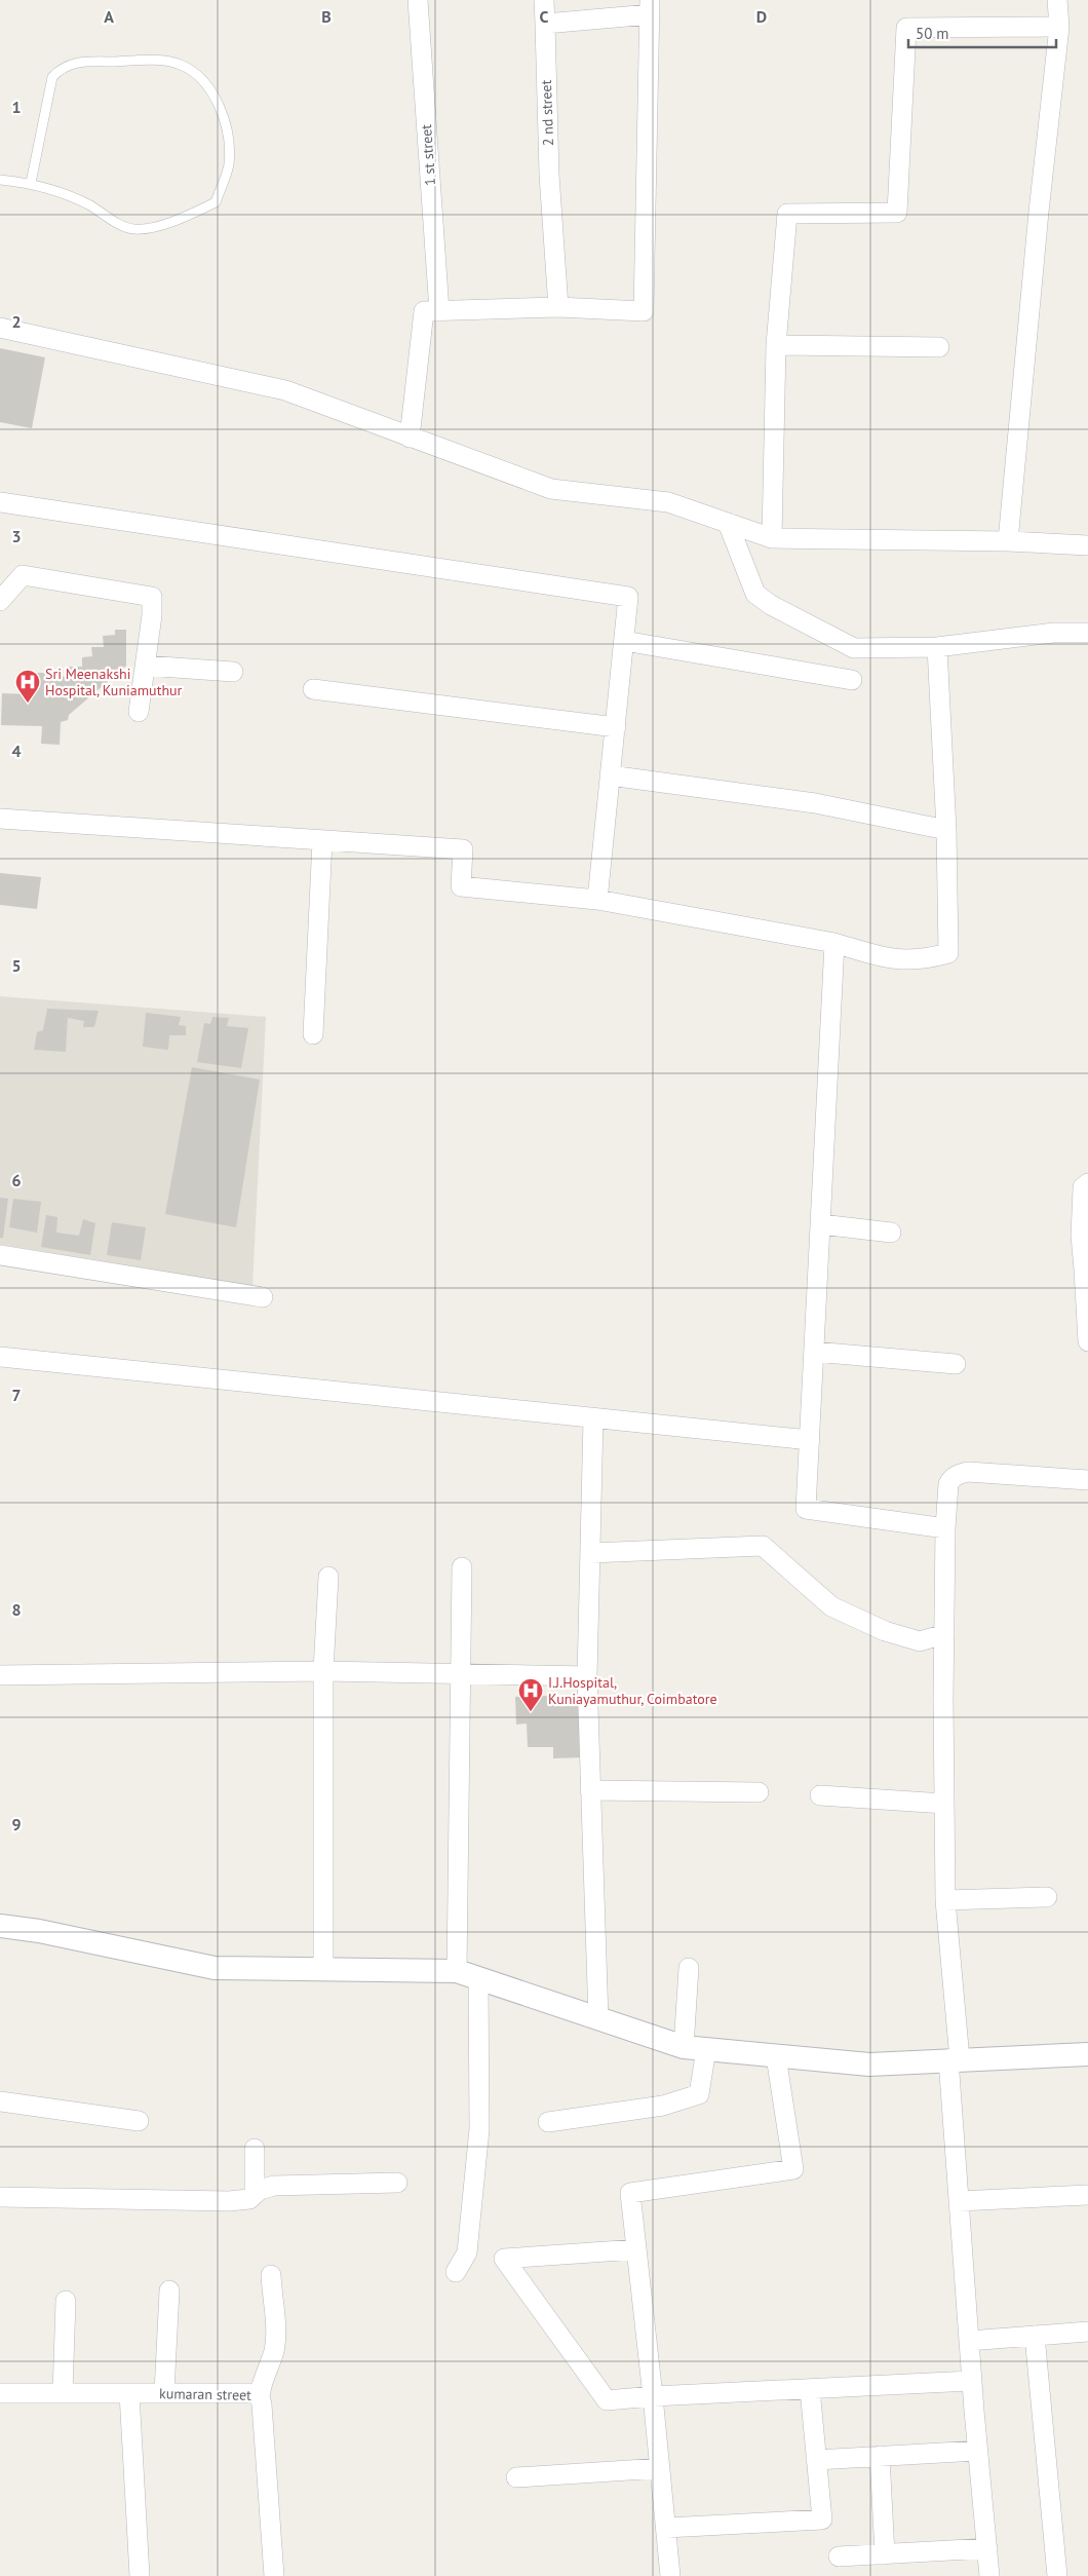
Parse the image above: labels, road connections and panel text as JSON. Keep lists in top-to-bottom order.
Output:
{
  "streets": {
    "street": ["2 nd street", "1 st street", "kumaran street"]
  },
  "places": {
    "hospital": ["Sri Meenakshi Hospital, Kuniamuthur", "I.J.Hospital, Kuniayamuthur, Coimbatore"]
  },
  "scale_bar": "50 m",
  "grid": {
    "columns": [
      "A",
      "B",
      "C",
      "D"
    ],
    "rows": [
      "1",
      "2",
      "3",
      "4",
      "5",
      "6",
      "7",
      "8",
      "9"
    ]
  }
}
